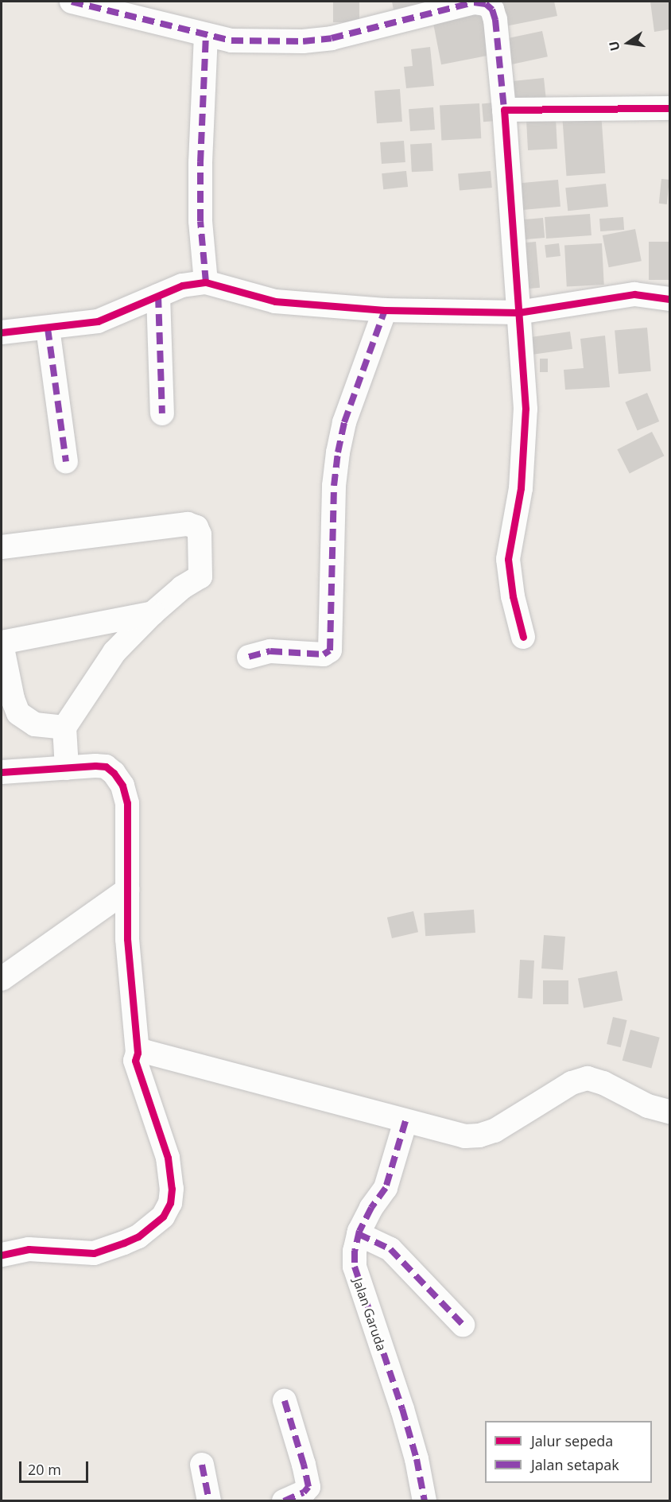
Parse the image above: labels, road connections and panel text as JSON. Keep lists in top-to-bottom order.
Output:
{
  "streets": {
    "street": ["Jalan Garuda"]
  },
  "legend": ["Jalur sepeda", "Jalan setapak"],
  "scale_bar": "20 m",
  "north": "left"
}
